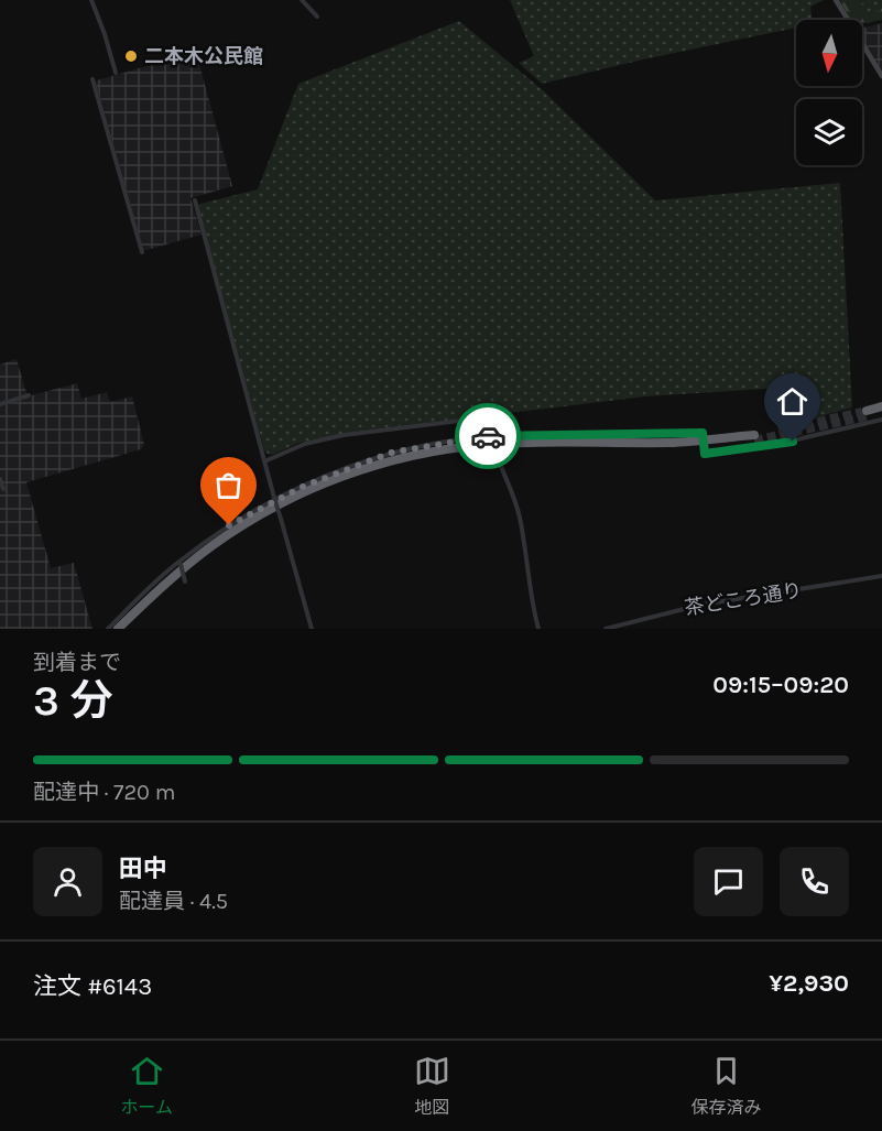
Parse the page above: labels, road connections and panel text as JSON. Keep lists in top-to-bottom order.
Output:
{
  "streets": {
    "street": ["茶どころ通り"]
  },
  "places": ["二本木公民館"],
  "north": "bottom",
  "page": {
    "heading": ["3 分", "到着まで", "09:15–09:20"],
    "panel": [
      "田中",
      "配達員 · 4.5",
      "注文 #6143",
      "¥2,930"
    ],
    "bar": "配達中 · 720 m",
    "tabs": ["ホーム", "地図", "保存済み"]
  }
}
